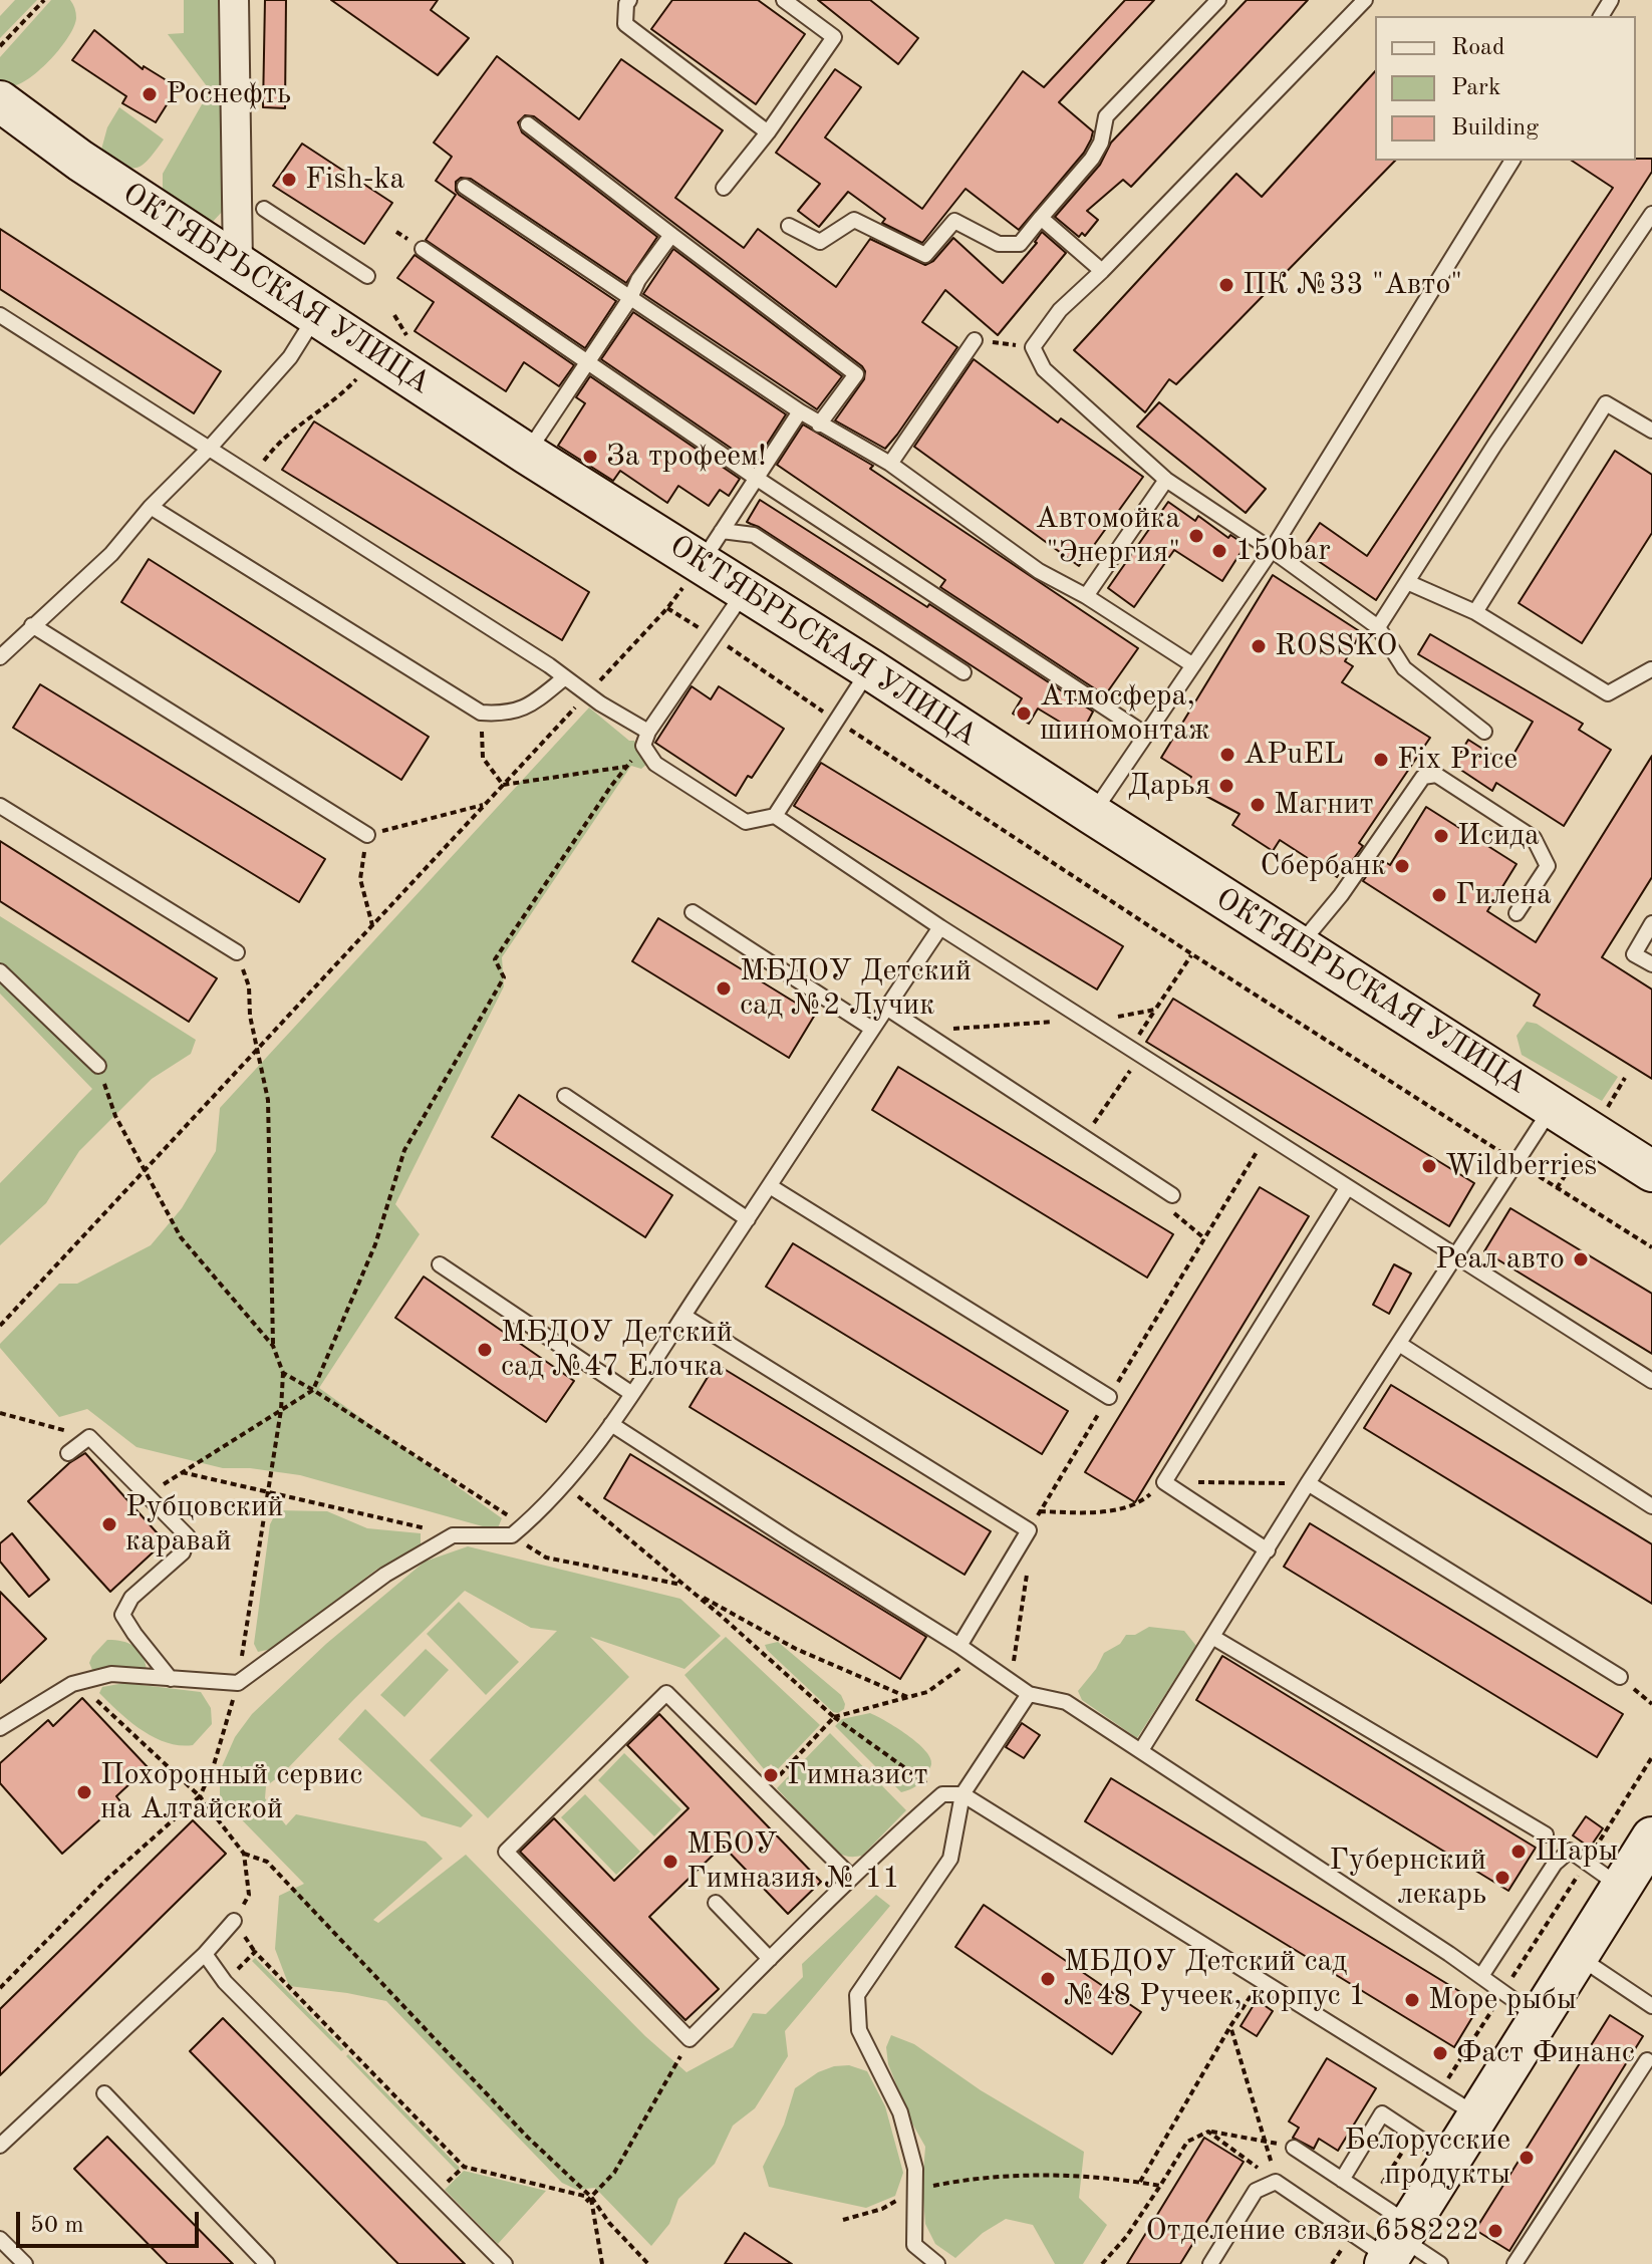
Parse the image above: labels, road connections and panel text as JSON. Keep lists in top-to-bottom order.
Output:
{
  "streets": {
    "main road": ["ОКТЯБРЬСКАЯ УЛИЦА"]
  },
  "places": [
    "Роснефть",
    "Fish-ka",
    "ПК №33 \"Авто\"",
    "За трофеем!",
    "Автомойка \"Энергия\"",
    "150bar",
    "ROSSKO",
    "Атмосфера, шиномонтаж",
    "APuEL",
    "Fix Price",
    "Дарья",
    "Магнит",
    "Исида",
    "Сбербанк",
    "Гилена",
    "МБДОУ Детский сад №2 Лучик",
    "Wildberries",
    "Реал авто",
    "МБДОУ Детский сад №47 Елочка",
    "Рубцовский каравай",
    "Гимназист",
    "Похоронный сервис на Алтайской",
    "Шары",
    "МБОУ Гимназия № 11",
    "Губернский лекарь",
    "МБДОУ Детский сад №48 Ручеек, корпус 1",
    "Море рыбы",
    "Фаст Финанс",
    "Белорусские продукты",
    "Отделение связи 658222"
  ],
  "legend": ["Road", "Park", "Building"],
  "scale_bar": "50 m"
}
